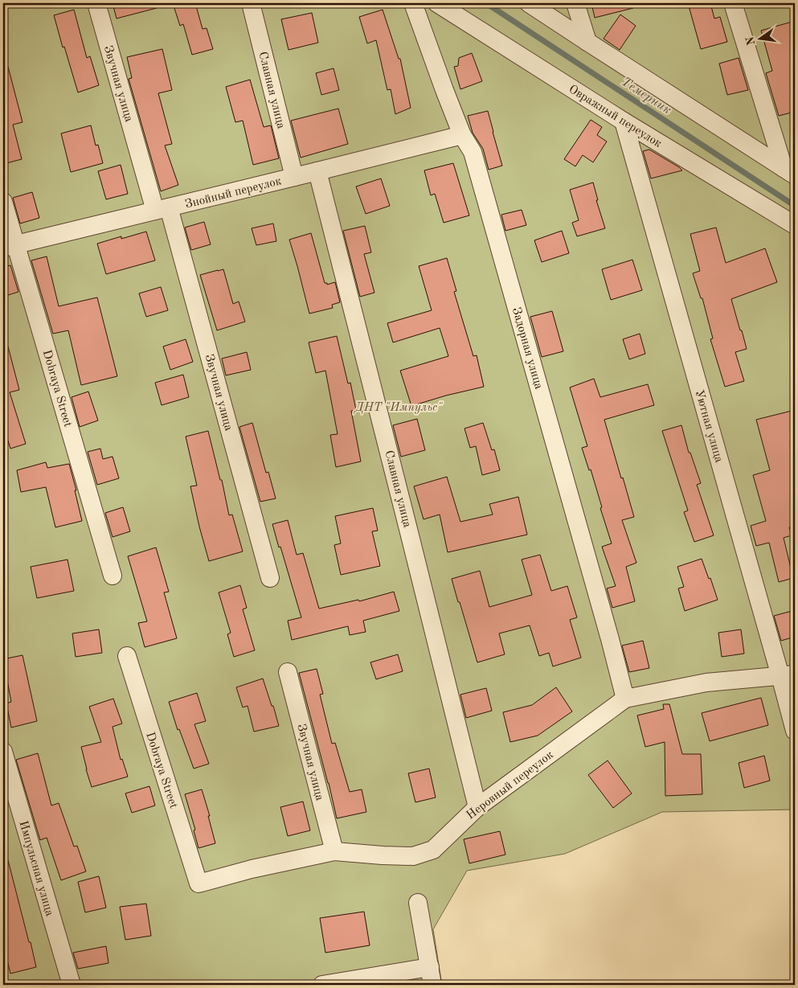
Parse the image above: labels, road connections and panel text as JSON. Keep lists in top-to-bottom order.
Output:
{
  "streets": {
    "street": [
      "Звучная улица",
      "Славная улица",
      "Овражный переулок",
      "Знойный переулок",
      "Задорная улица",
      "Dobraya Street",
      "Уютная улица",
      "Неровный переулок",
      "Импульсная улица"
    ]
  },
  "crossings": [
    ["Звучная улица", "Знойный переулок"],
    ["Звучная улица", "Неровный переулок"],
    ["Славная улица", "Знойный переулок"],
    ["Славная улица", "Неровный переулок"],
    ["Овражный переулок", "Уютная улица"],
    ["Знойный переулок", "Задорная улица"],
    ["Знойный переулок", "Dobraya Street"],
    ["Задорная улица", "Неровный переулок"],
    ["Dobraya Street", "Неровный переулок"],
    ["Уютная улица", "Неровный переулок"]
  ],
  "water": ["Темерник"],
  "parks": ["ДНТ \"Импульс\""],
  "north": "left"
}
